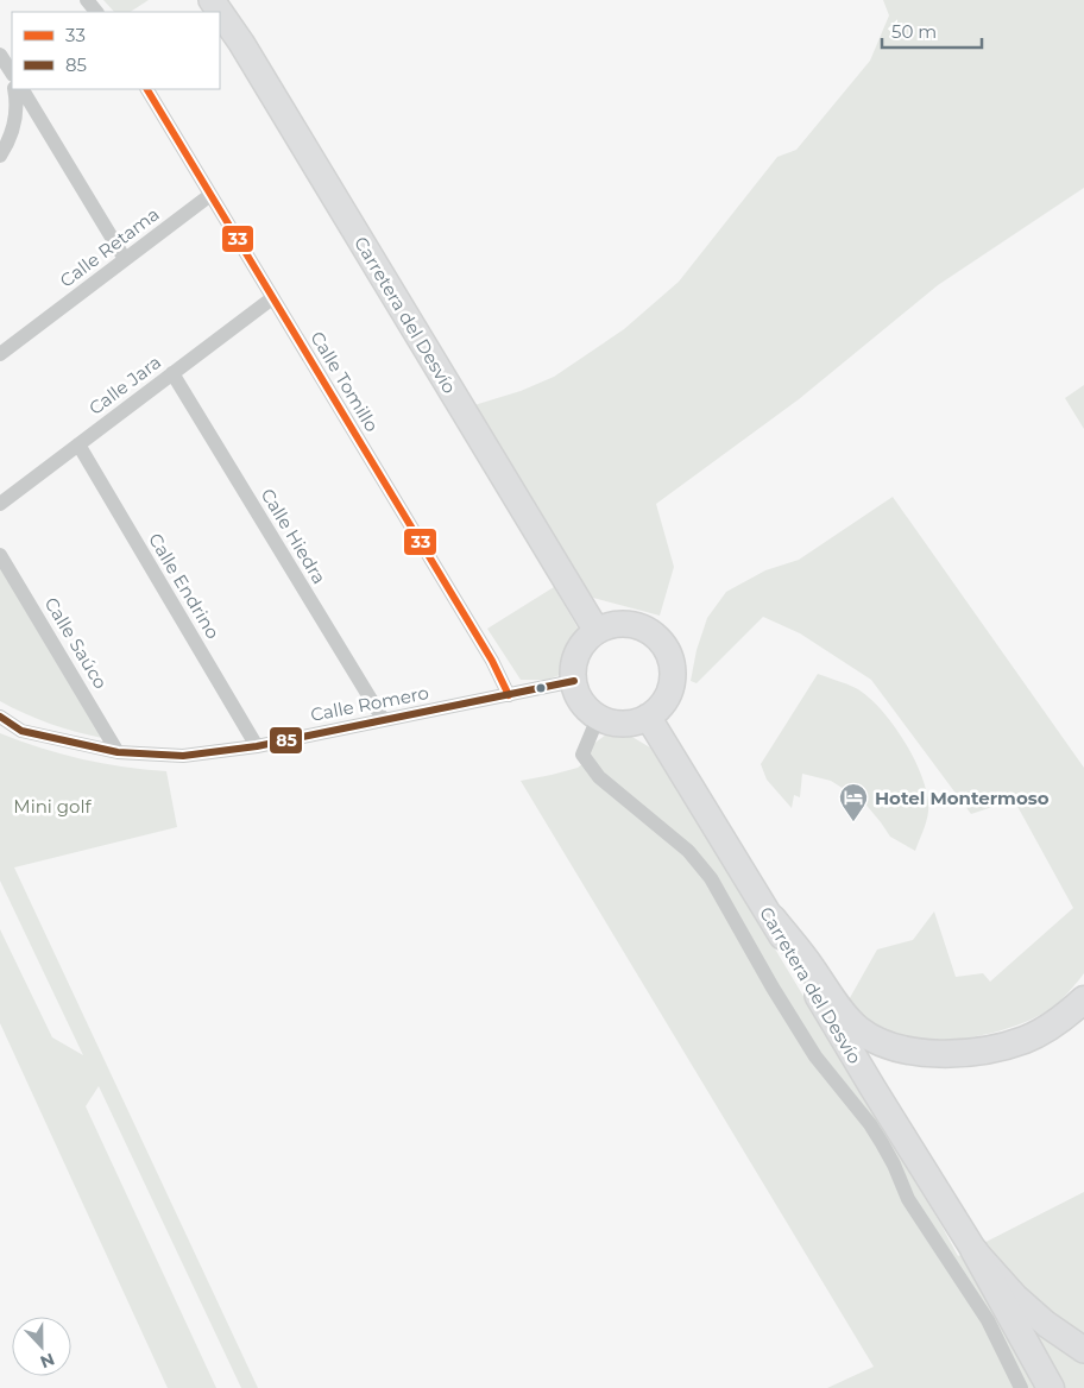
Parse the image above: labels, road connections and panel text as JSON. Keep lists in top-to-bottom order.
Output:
{
  "streets": {
    "highway": ["Carretera del Desvío"],
    "street": [
      "Calle Retama",
      "Calle Tomillo",
      "Calle Jara",
      "Calle Hiedra",
      "Calle Endrino",
      "Calle Saúco",
      "Calle Romero"
    ]
  },
  "crossings": [
    ["Calle Retama", "Calle Tomillo"],
    ["Carretera del Desvío", "Calle Romero"],
    ["Calle Tomillo", "Calle Jara"],
    ["Calle Tomillo", "Calle Romero"],
    ["Calle Jara", "Calle Hiedra"],
    ["Calle Jara", "Calle Endrino"],
    ["Calle Hiedra", "Calle Romero"],
    ["Calle Endrino", "Calle Romero"],
    ["Calle Saúco", "Calle Romero"]
  ],
  "parks": ["Mini golf"],
  "places": {
    "hotel": ["Hotel Montermoso"]
  },
  "lines": ["transit line 33", "transit line 85"],
  "legend": ["33", "85"],
  "scale_bar": "50 m",
  "north": "bottom"
}
